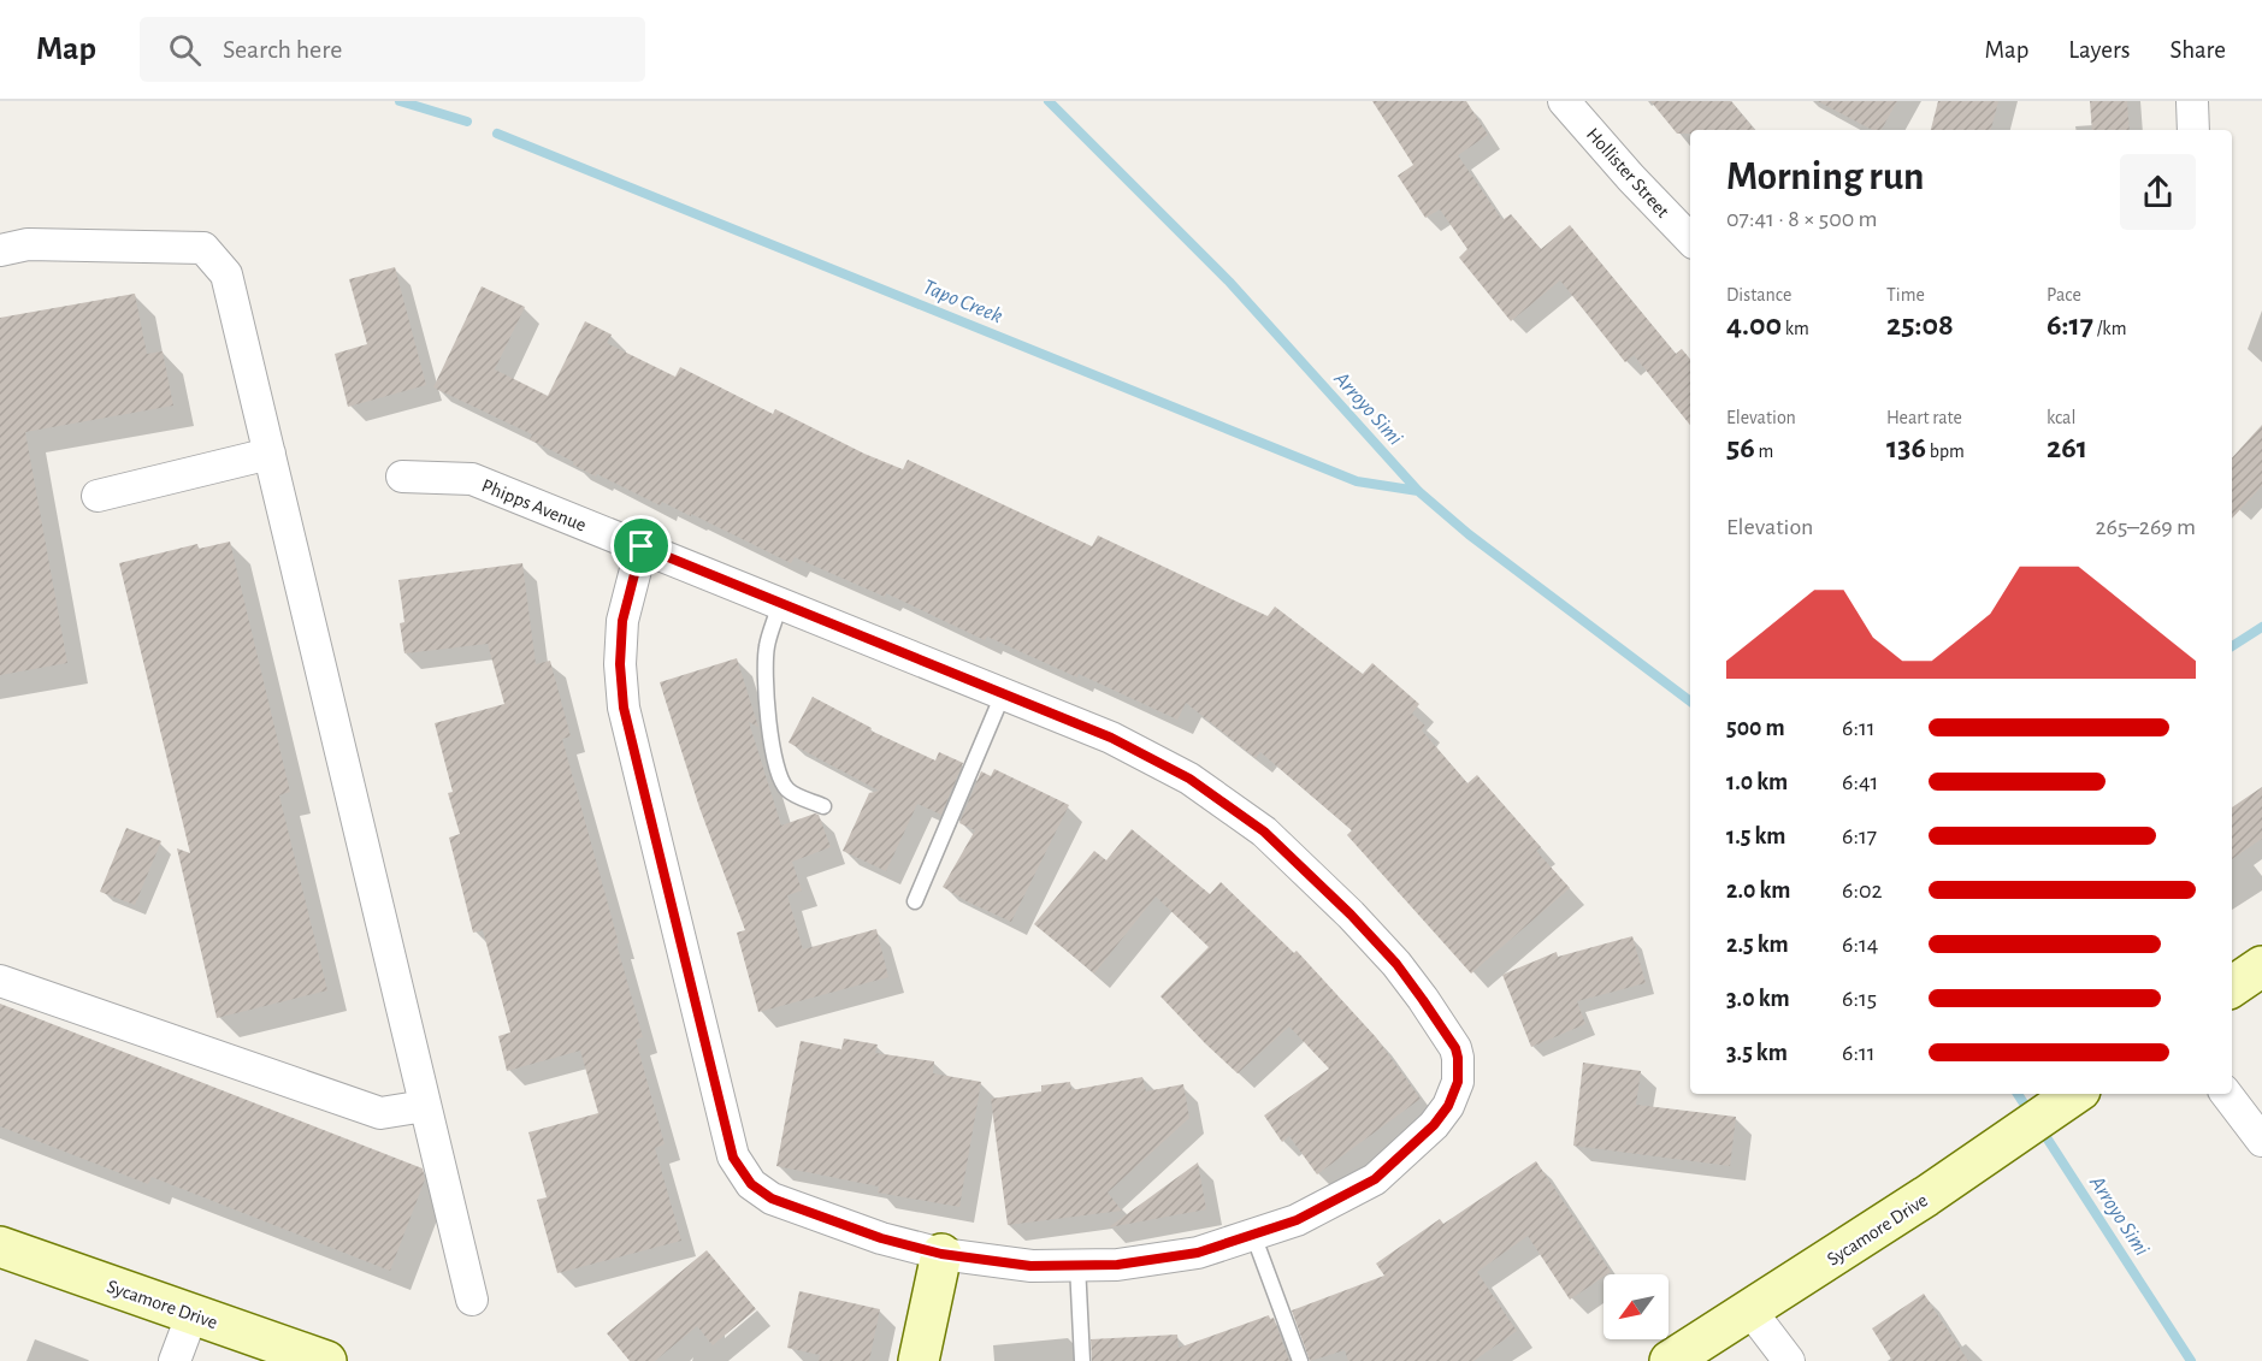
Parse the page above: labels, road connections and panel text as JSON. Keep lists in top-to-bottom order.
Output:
{
  "streets": {
    "main road": ["Sycamore Drive"],
    "street": ["Hollister Street", "Phipps Avenue"]
  },
  "water": ["Tapo Creek", "Arroyo Simi"],
  "north": "bottom left",
  "page": {
    "header": "Map",
    "search": "Search here",
    "nav": ["Map", "Layers", "Share"],
    "heading": ["Morning run", "07:41 · 8 × 500 m"],
    "stats": [
      ["Distance", "4.00 km"],
      ["Time", "25:08"],
      ["Pace", "6:17 /km"],
      ["Elevation", "56 m"],
      ["Heart rate", "136 bpm"],
      ["kcal", "261"]
    ],
    "chart": ["Elevation", "265–269 m"],
    "list": [
      {
        "name": "500 m",
        "note": "6:11"
      },
      {
        "name": "1.0 km",
        "note": "6:41"
      },
      {
        "name": "1.5 km",
        "note": "6:17"
      },
      {
        "name": "2.0 km",
        "note": "6:02"
      },
      {
        "name": "2.5 km",
        "note": "6:14"
      },
      {
        "name": "3.0 km",
        "note": "6:15"
      },
      {
        "name": "3.5 km",
        "note": "6:11"
      }
    ]
  }
}
